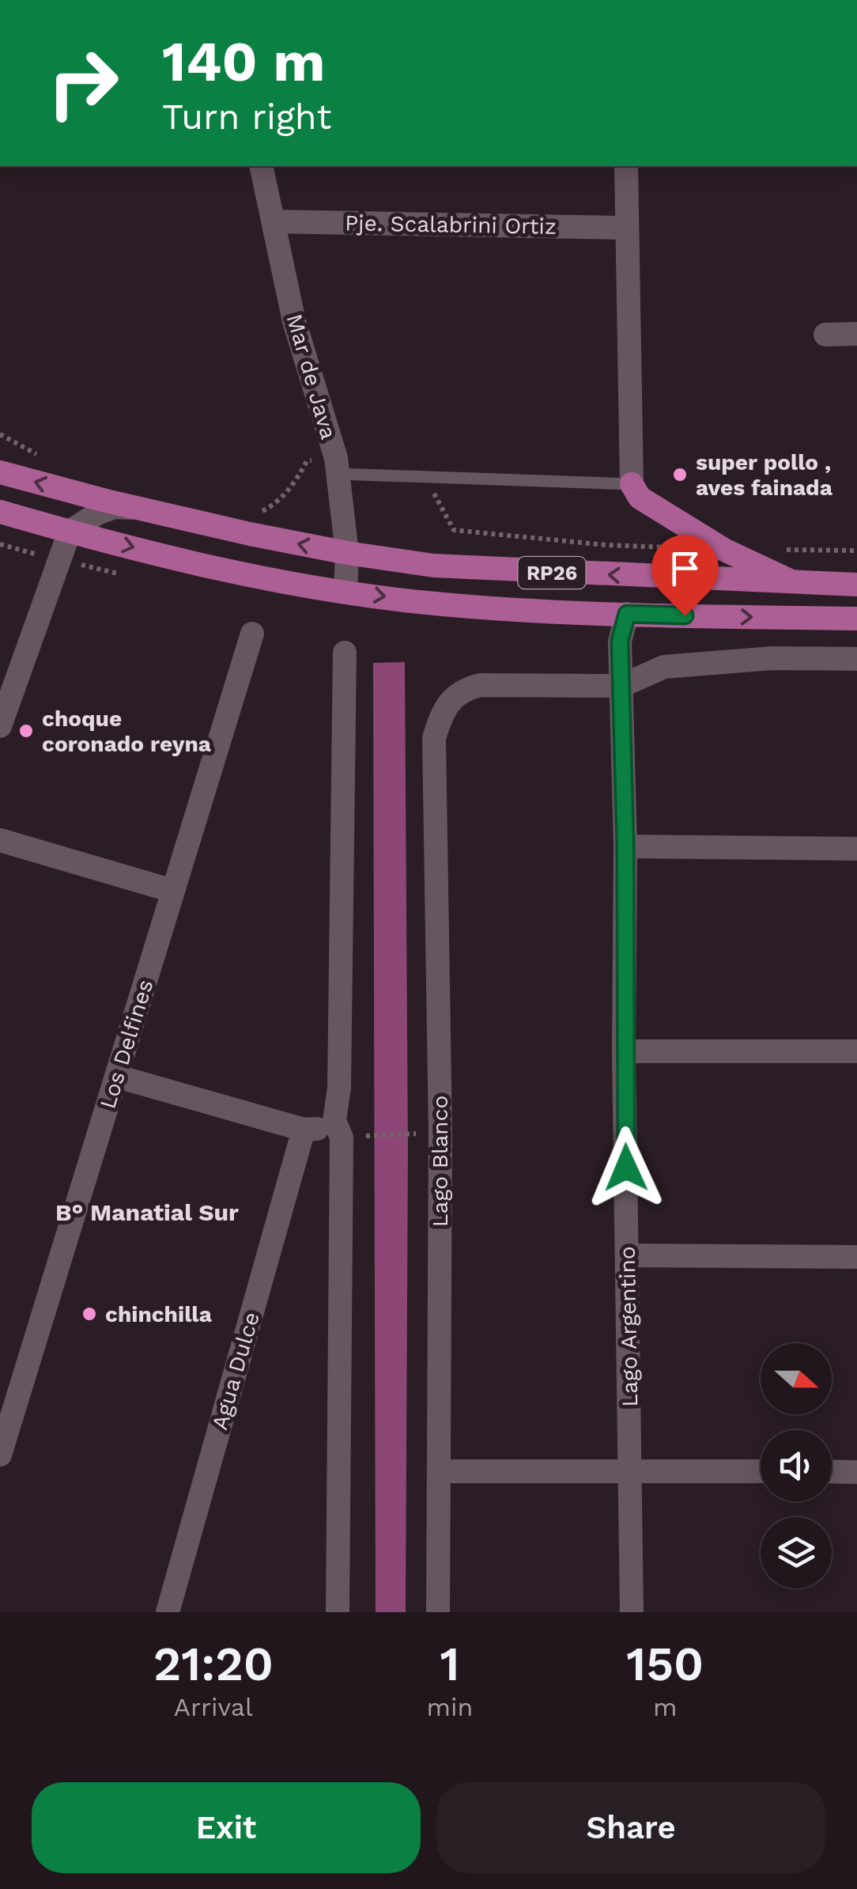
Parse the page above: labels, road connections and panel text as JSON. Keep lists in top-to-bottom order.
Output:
{
  "streets": {
    "main road": ["RP26"],
    "street": [
      "Pje. Scalabrini Ortiz",
      "Mar de Java",
      "Los Delfines",
      "Lago Blanco",
      "Lago Argentino",
      "Agua Dulce"
    ]
  },
  "crossings": [
    ["Pje. Scalabrini Ortiz", "Mar de Java"],
    ["Mar de Java", "RP26"],
    ["RP26", "Lago Argentino"],
    ["Lago Blanco", "Lago Argentino"]
  ],
  "districts": ["B° Manatial Sur"],
  "places": ["super pollo , aves fainada", "choque coronado reyna", "chinchilla"],
  "north": "right",
  "page": {
    "turn": ["140 m", "Turn right"],
    "eta": [
      "21:20",
      "Arrival",
      "1",
      "min",
      "150",
      "m"
    ],
    "buttons": ["Exit", "Share"]
  }
}
